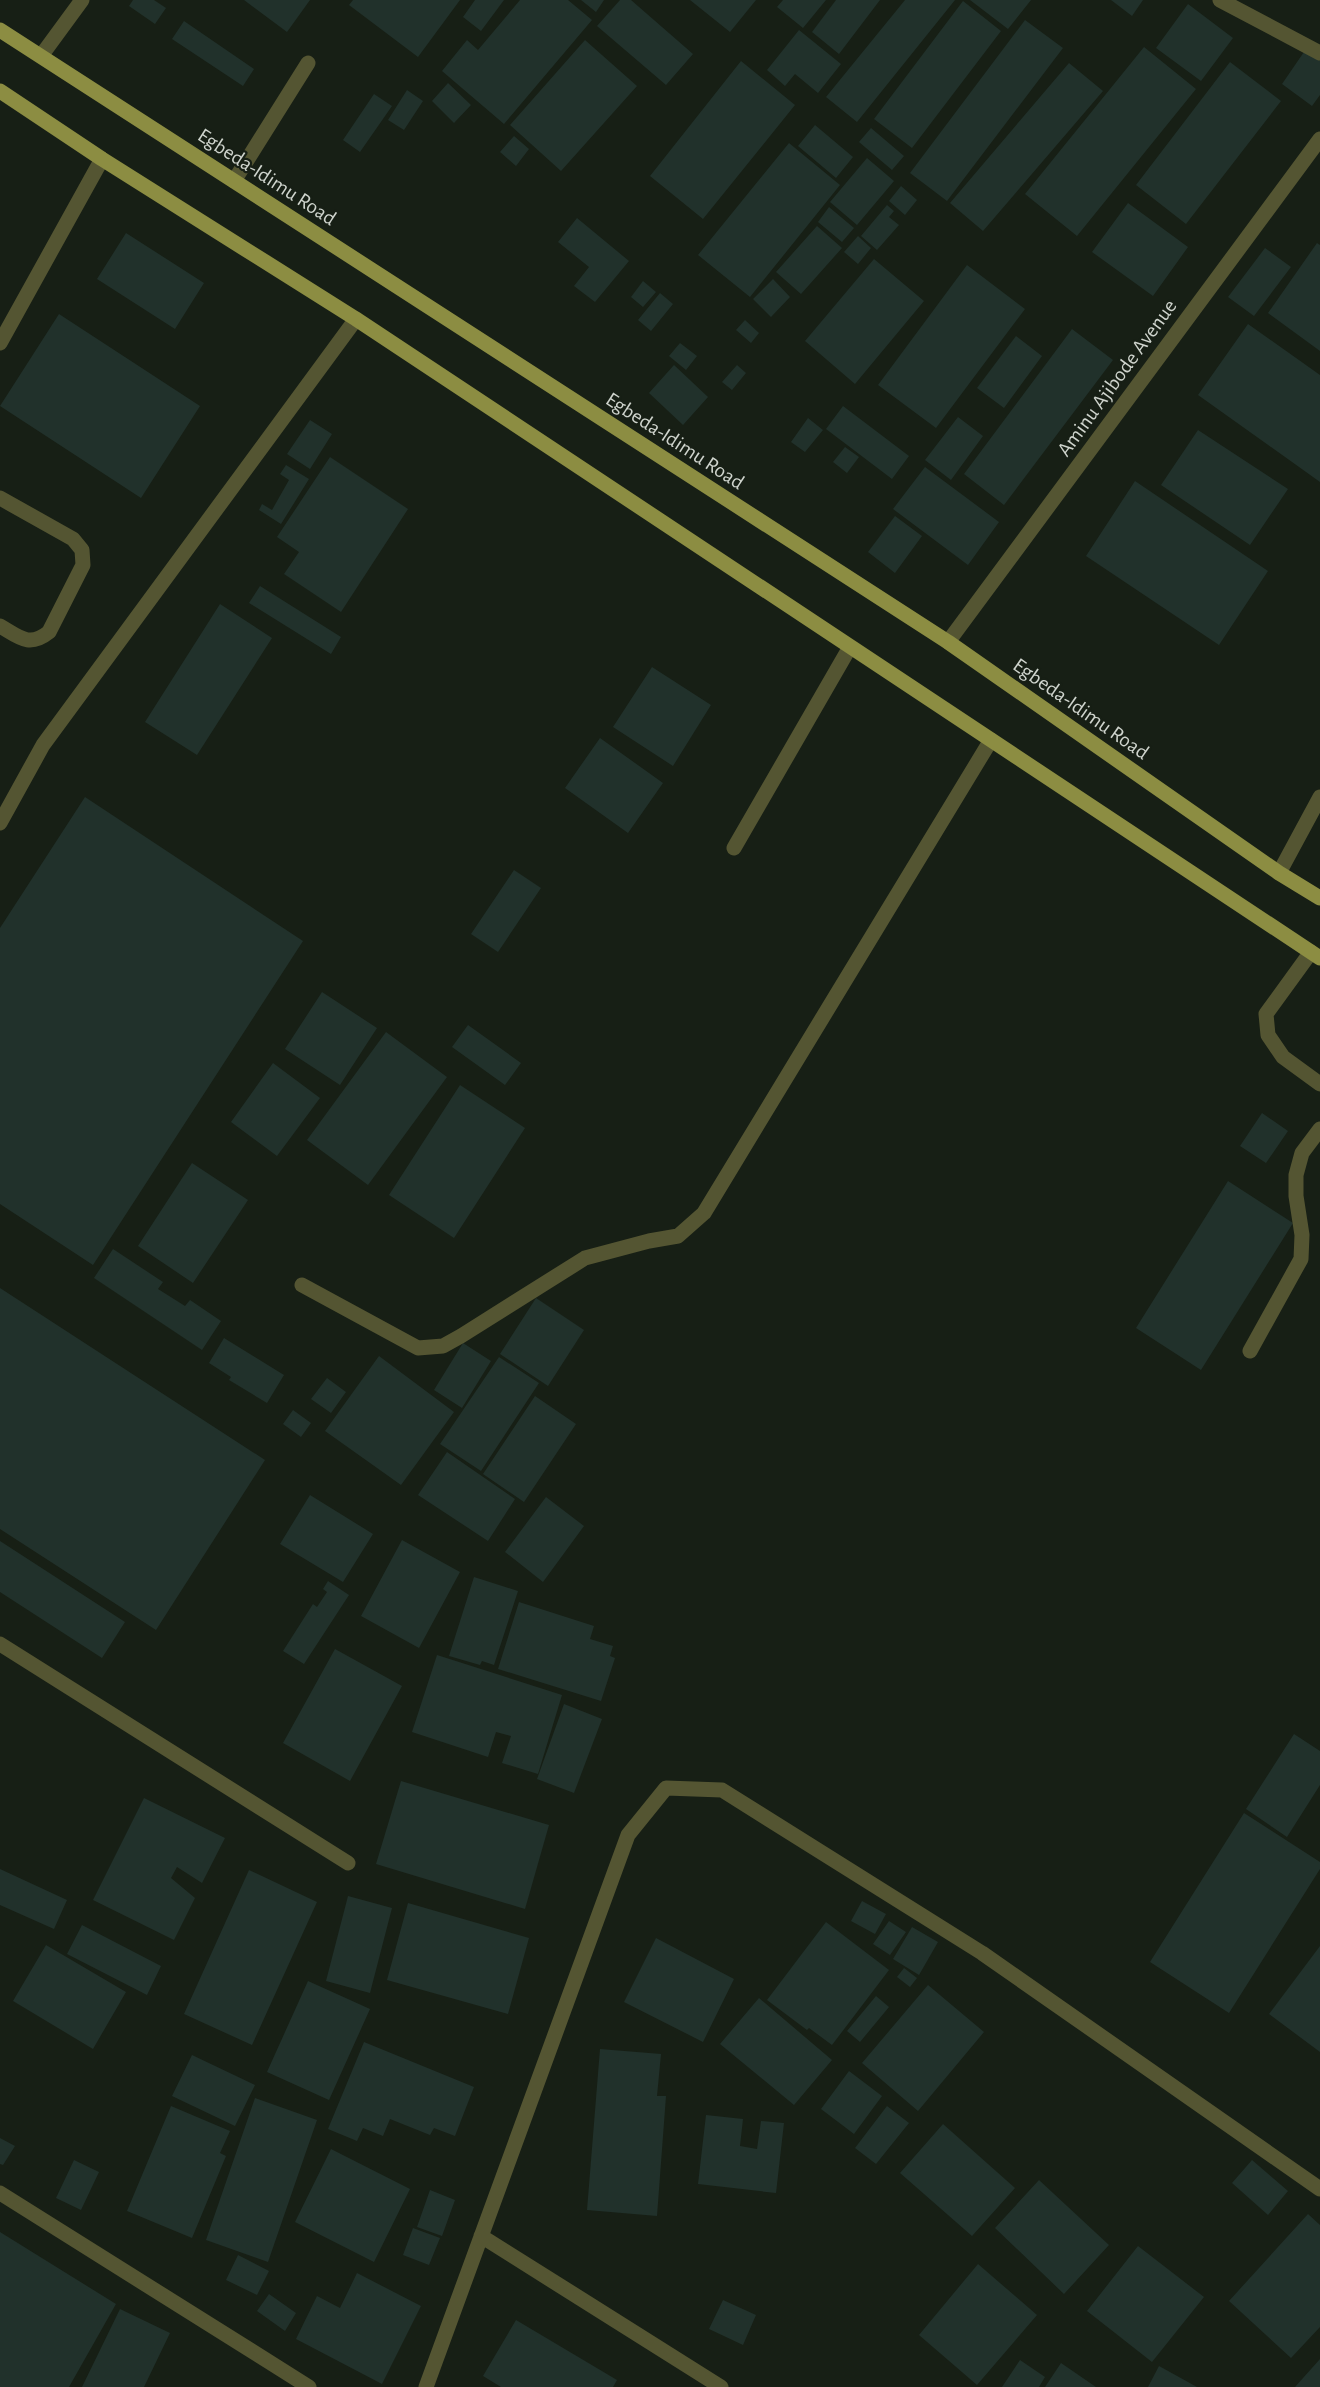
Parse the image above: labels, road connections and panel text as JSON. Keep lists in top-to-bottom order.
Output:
{
  "streets": {
    "main road": ["Egbeda-Idimu Road"],
    "street": ["Aminu Ajibode Avenue"]
  },
  "crossings": [
    ["Egbeda-Idimu Road", "Aminu Ajibode Avenue"]
  ]
}
